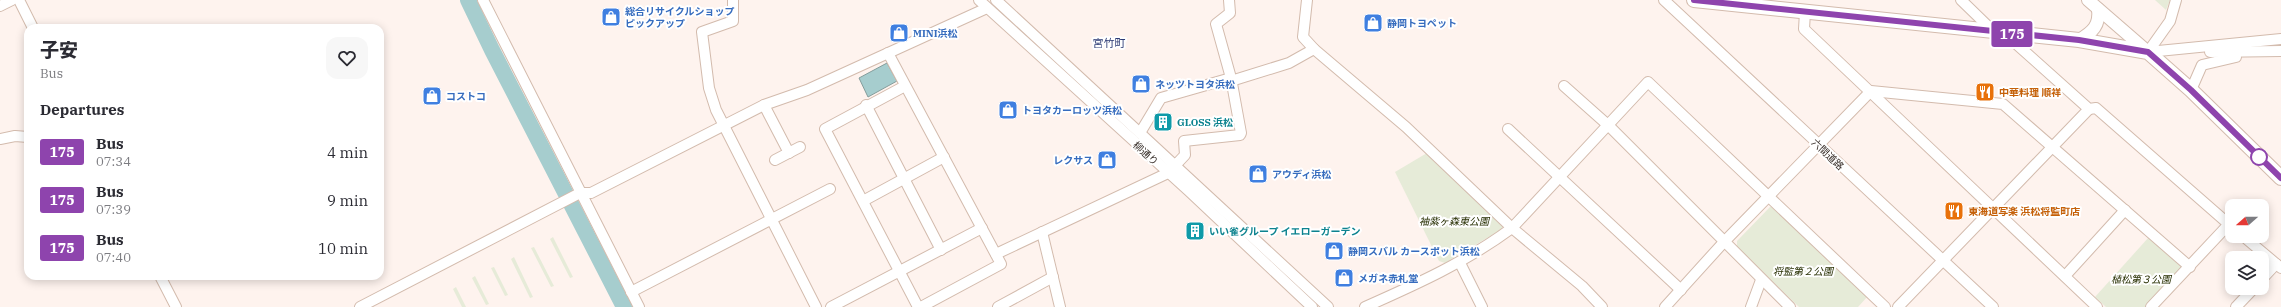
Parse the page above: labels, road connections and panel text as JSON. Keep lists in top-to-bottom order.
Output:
{
  "streets": {
    "street": ["柳通り", "六間道路"]
  },
  "districts": ["宮竹町"],
  "parks": ["袖紫ヶ森東公園", "将監第２公園", "植松第３公園"],
  "places": {
    "shop": [
      "総合リサイクルショップ ピックアップ",
      "静岡トヨペット",
      "MINI浜松",
      "ネッツトヨタ浜松",
      "コストコ",
      "トヨタカーロッツ浜松",
      "レクサス",
      "アウディ浜松",
      "静岡スバル カースポット浜松",
      "メガネ赤札堂"
    ],
    "restaurant": ["中華料理 順祥", "東海道写楽 浜松将監町店"],
    "building": ["GLOSS 浜松", "いい雀グループ イエローガーデン"]
  },
  "lines": ["bus line 175"],
  "north": "left",
  "page": {
    "on_map": "175",
    "heading": [
      ["子安", "Bus"],
      "Departures"
    ],
    "list": [
      {
        "mark": "175",
        "name": "Bus",
        "note": "07:34",
        "value": "4 min"
      },
      {
        "mark": "175",
        "name": "Bus",
        "note": "07:39",
        "value": "9 min"
      },
      {
        "mark": "175",
        "name": "Bus",
        "note": "07:40",
        "value": "10 min"
      }
    ]
  }
}
